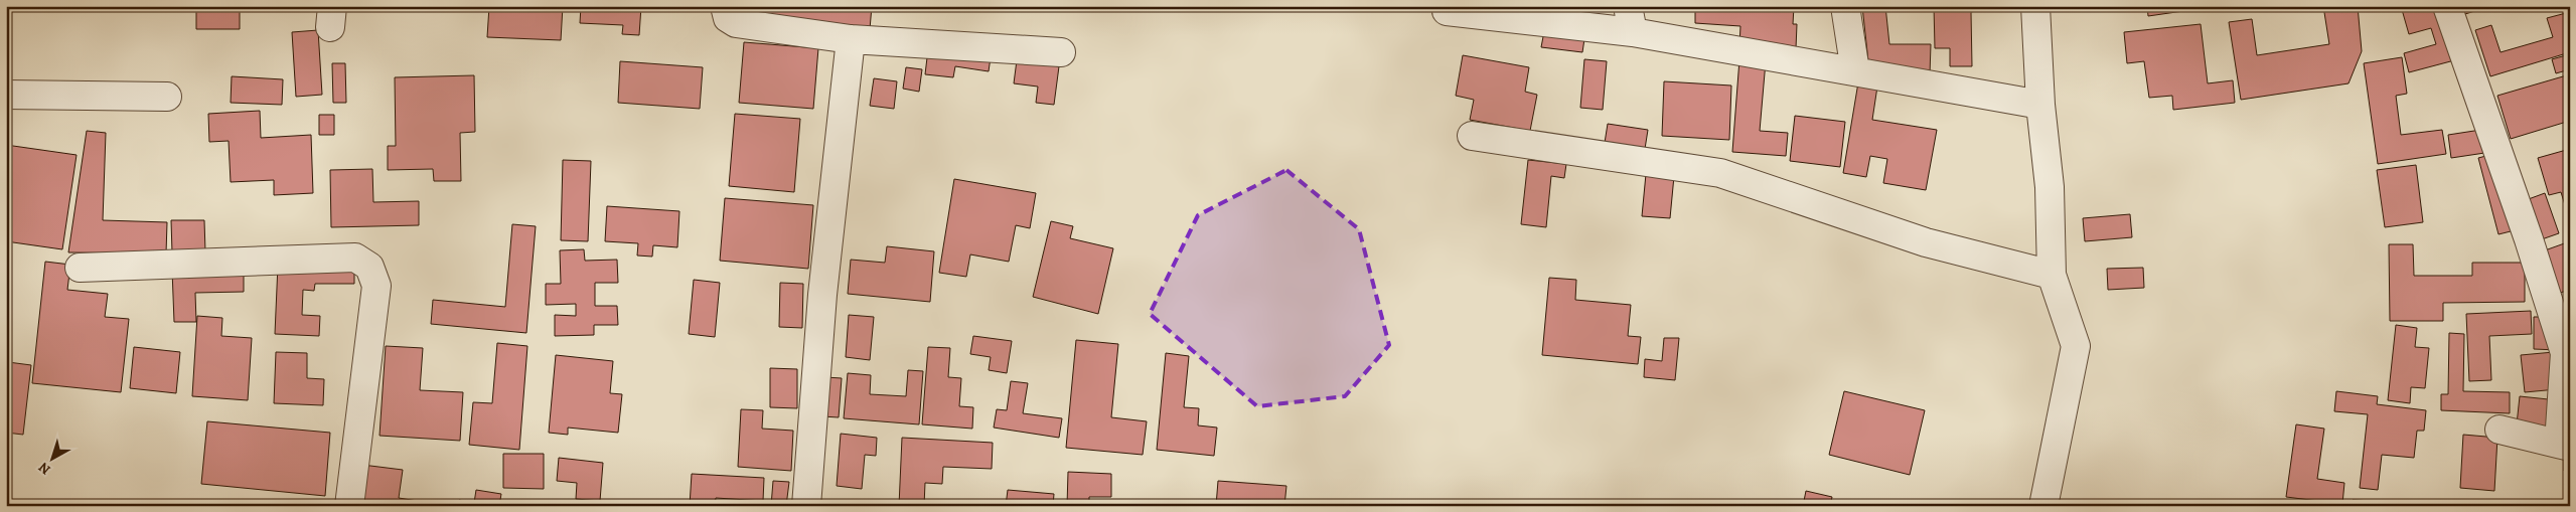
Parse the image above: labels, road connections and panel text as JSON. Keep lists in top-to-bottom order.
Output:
{
  "north": "bottom left"
}
